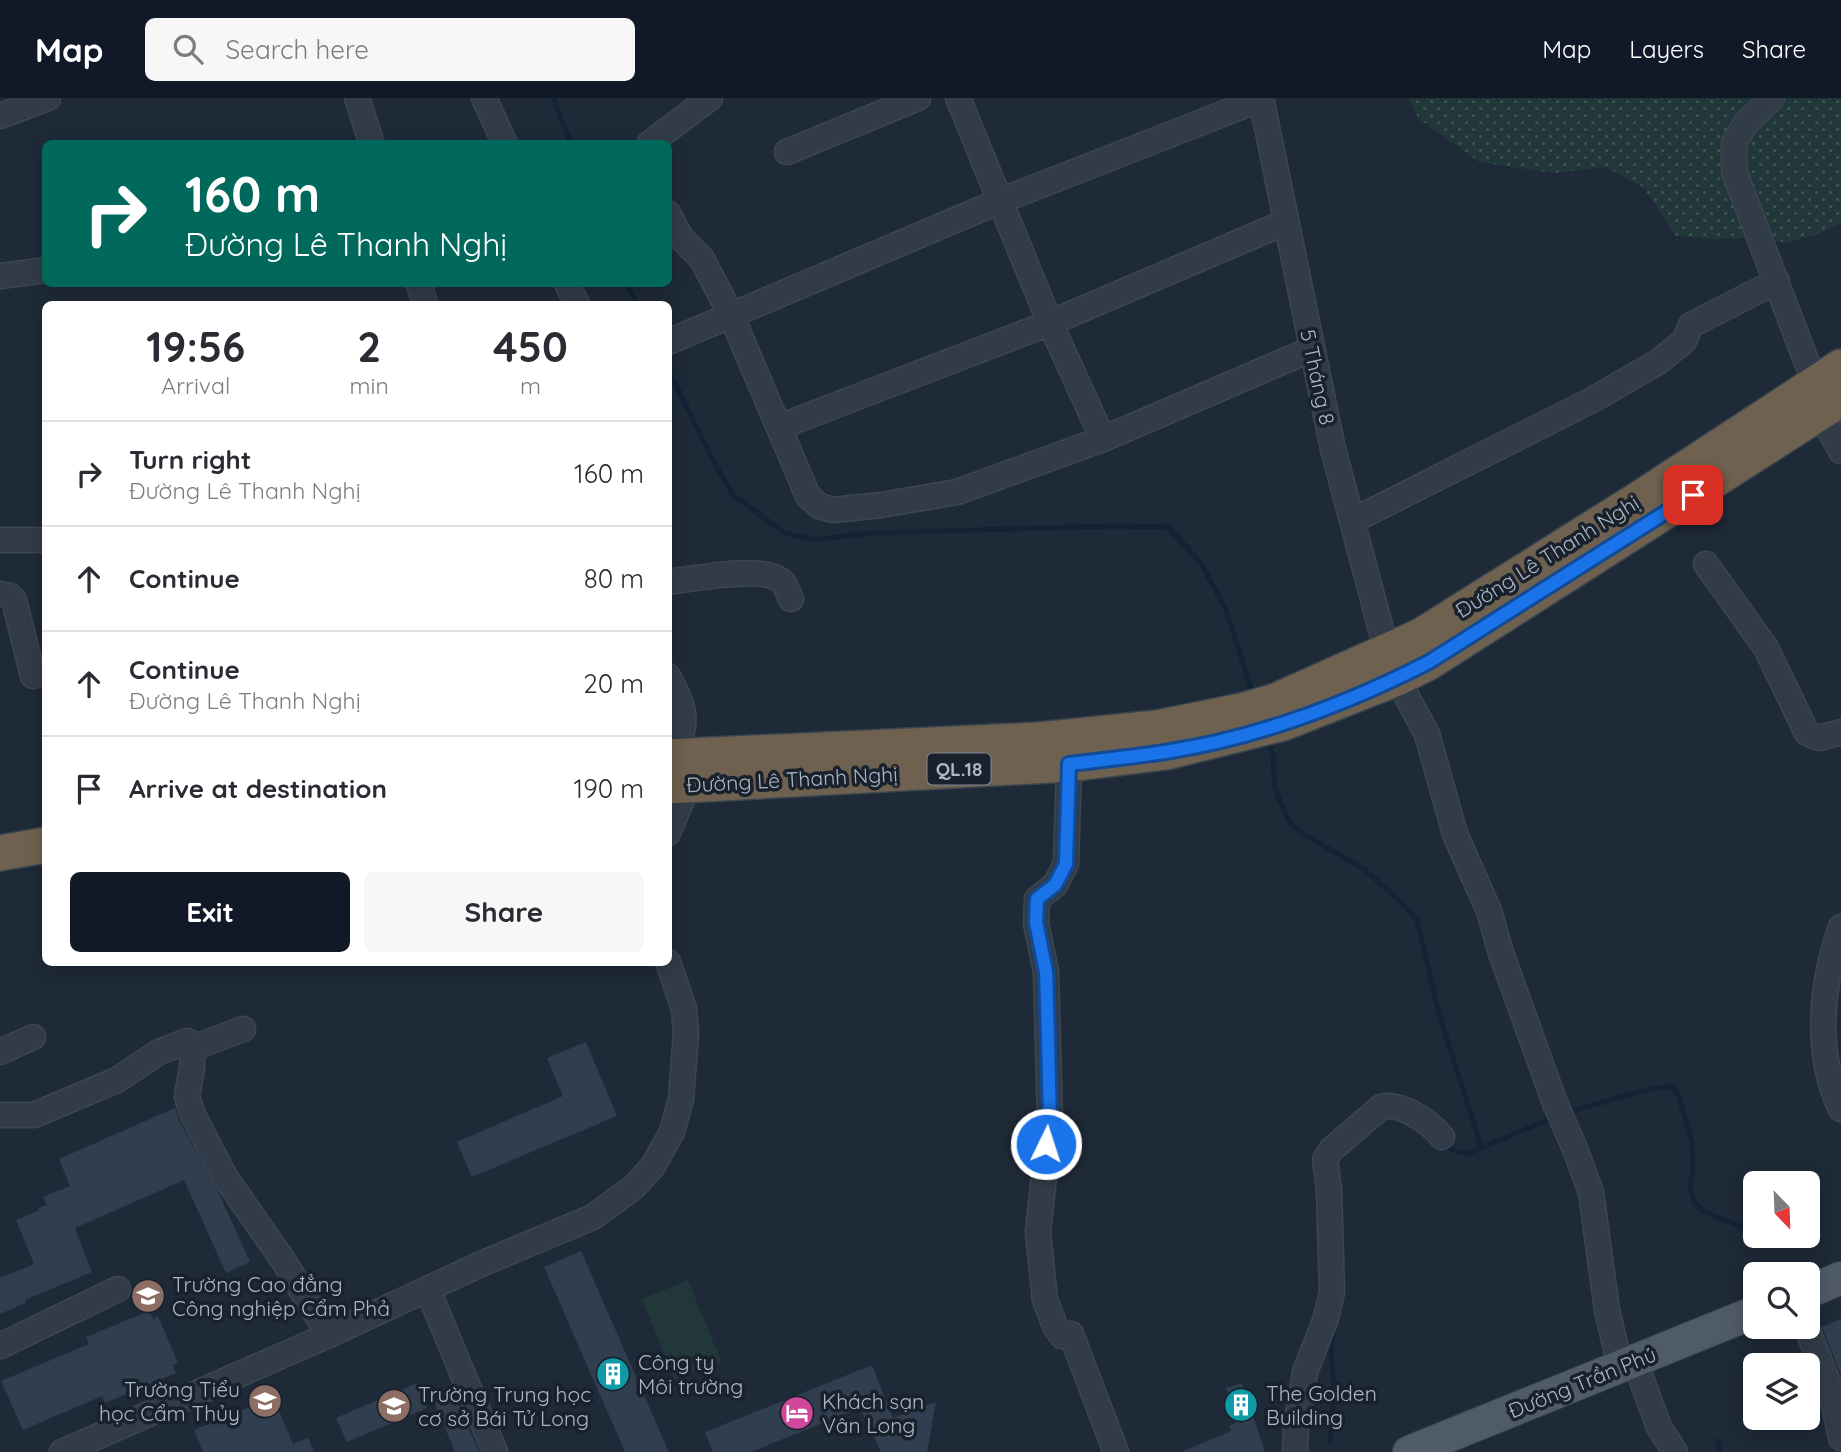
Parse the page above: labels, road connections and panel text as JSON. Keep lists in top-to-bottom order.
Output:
{
  "streets": {
    "highway": ["Đường Lê Thanh Nghị", "QL.18"],
    "main road": ["Đường Trần Phú"],
    "street": ["5 Tháng 8"]
  },
  "crossings": [
    ["5 Tháng 8", "Đường Lê Thanh Nghị"],
    ["5 Tháng 8", "Đường Trần Phú"]
  ],
  "places": {
    "school or university": ["Trường Cao đẳng Công nghiệp Cẩm Phả", "Trường Tiểu học Cẩm Thủy", "Trường Trung học cơ sở Bái Tử Long"],
    "building": ["Công ty Môi trường", "The Golden Building"],
    "hotel": ["Khách sạn Vân Long"]
  },
  "north": "bottom right",
  "page": {
    "header": "Map",
    "search": "Search here",
    "nav": ["Map", "Layers", "Share"],
    "turn": ["160 m", "Đường Lê Thanh Nghị"],
    "eta": [
      "19:56",
      "Arrival",
      "2",
      "min",
      "450",
      "m"
    ],
    "list": [
      {
        "name": "Turn right",
        "note": "Đường Lê Thanh Nghị",
        "value": "160 m"
      },
      {
        "name": "Continue",
        "value": "80 m"
      },
      {
        "name": "Continue",
        "note": "Đường Lê Thanh Nghị",
        "value": "20 m"
      },
      {
        "name": "Arrive at destination",
        "value": "190 m"
      }
    ],
    "buttons": ["Exit", "Share"]
  }
}
